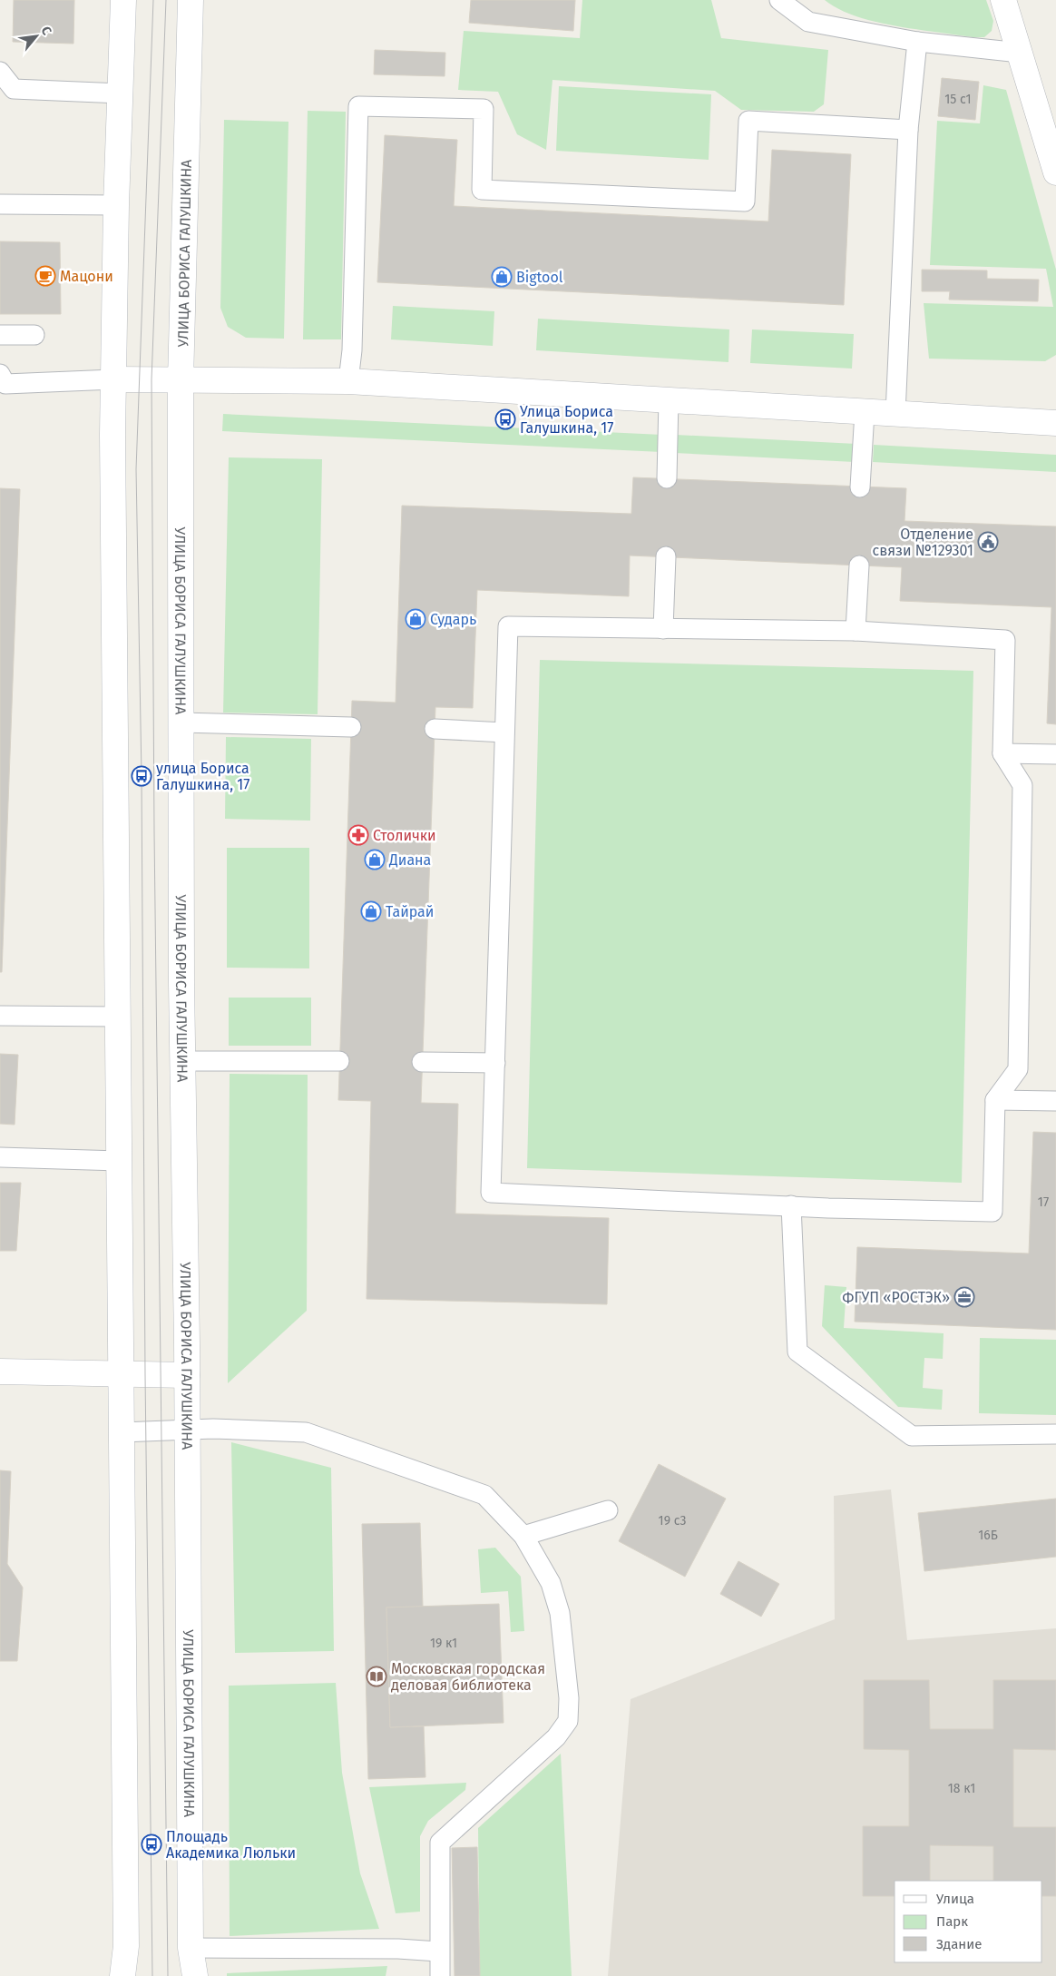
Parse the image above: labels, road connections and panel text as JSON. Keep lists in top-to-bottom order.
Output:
{
  "streets": {
    "main road": ["УЛИЦА БОРИСА ГАЛУШКИНА"]
  },
  "places": {
    "cafe": ["Мацони"],
    "shop": [
      "Bigtool",
      "Сударь",
      "Диана",
      "Тайрай"
    ],
    "bus stop": ["Улица Бориса Галушкина, 17", "улица Бориса Галушкина, 17", "Площадь Академика Люльки"],
    "public building": ["Отделение связи №129301"],
    "pharmacy": ["Столички"],
    "office": ["ФГУП «РОСТЭК»"],
    "library": ["Московская городская деловая библиотека"]
  },
  "house_numbers": [
    "15 с1",
    "17",
    "19 с3",
    "16Б",
    "19 к1",
    "18 к1"
  ],
  "legend": ["Улица", "Парк", "Здание"],
  "north": "top right"
}
